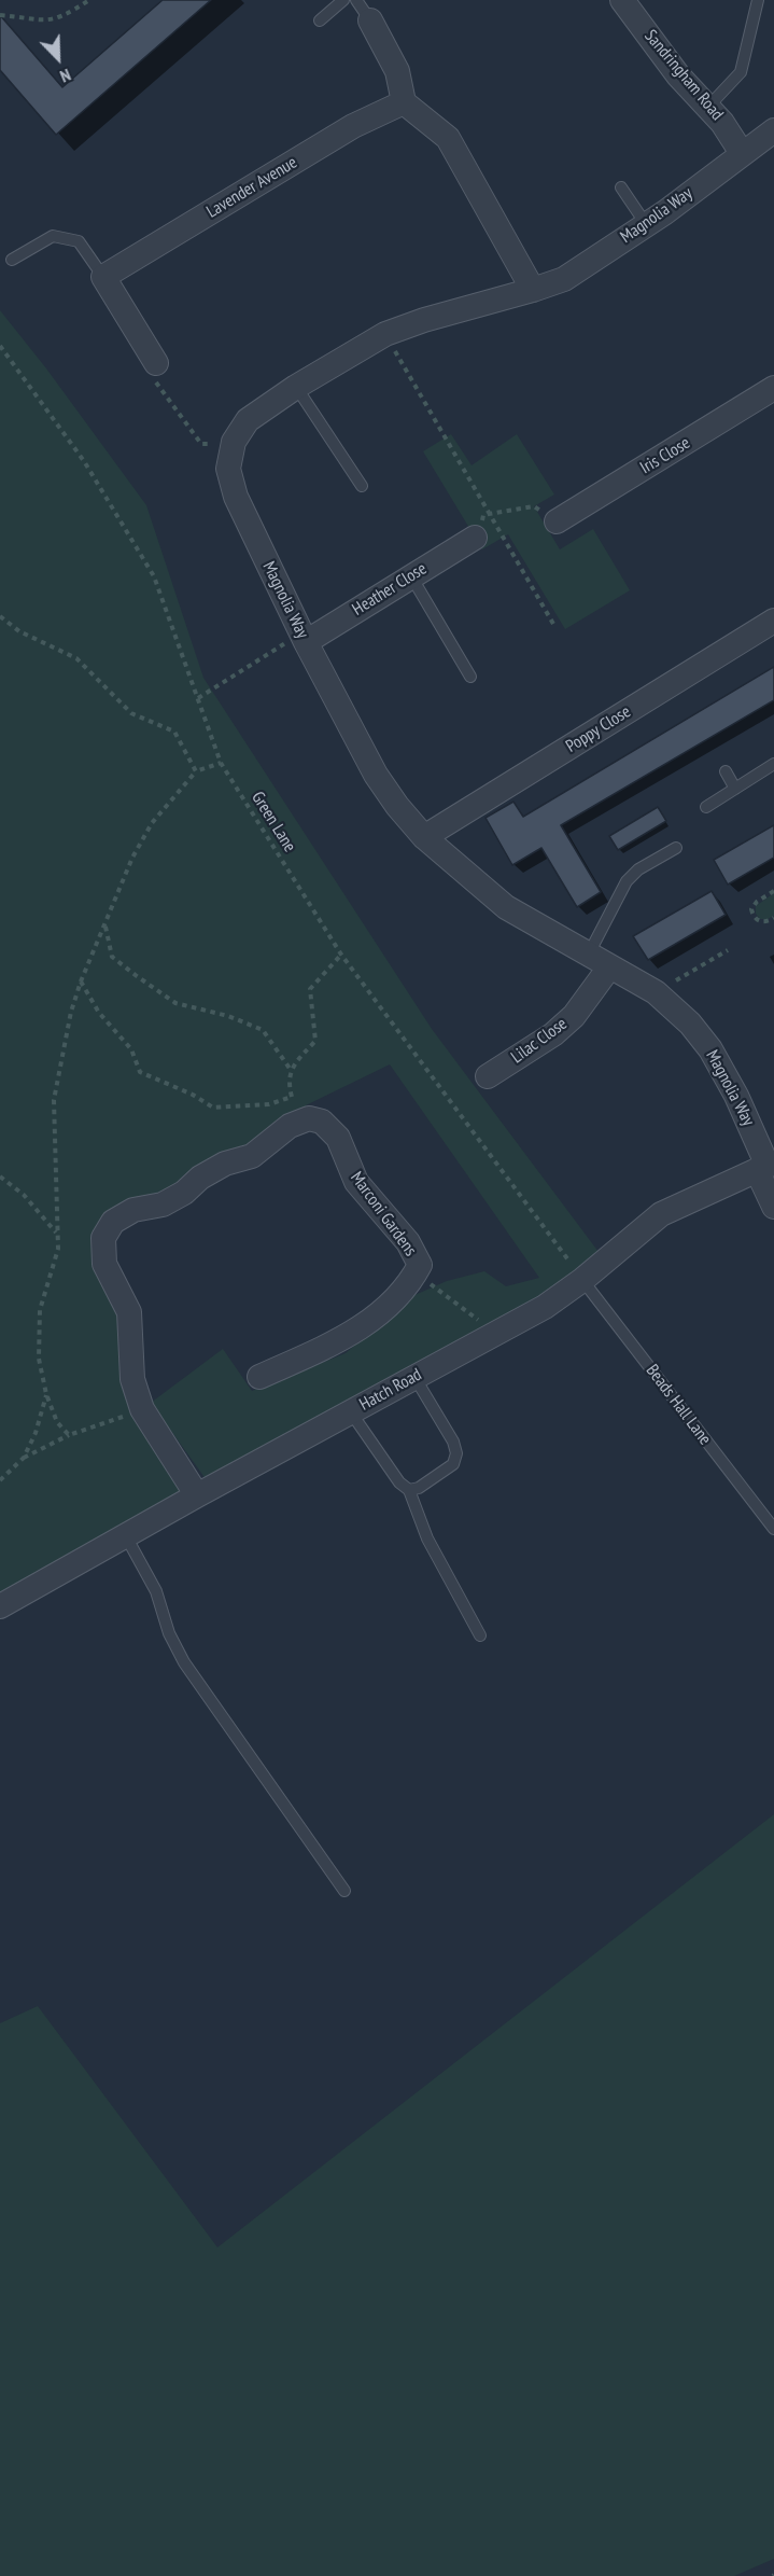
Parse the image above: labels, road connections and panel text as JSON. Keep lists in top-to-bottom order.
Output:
{
  "streets": {
    "street": [
      "Sandringham Road",
      "Lavender Avenue",
      "Magnolia Way",
      "Iris Close",
      "Heather Close",
      "Poppy Close",
      "Lilac Close",
      "Marconi Gardens",
      "Hatch Road"
    ],
    "lane": ["Beads Hall Lane"],
    "path": ["Green Lane"]
  },
  "crossings": [
    ["Sandringham Road", "Magnolia Way"],
    ["Magnolia Way", "Heather Close"],
    ["Magnolia Way", "Poppy Close"],
    ["Magnolia Way", "Lilac Close"],
    ["Magnolia Way", "Hatch Road"],
    ["Green Lane", "Hatch Road"],
    ["Green Lane", "Beads Hall Lane"],
    ["Hatch Road", "Beads Hall Lane"]
  ],
  "north": "bottom right"
}
